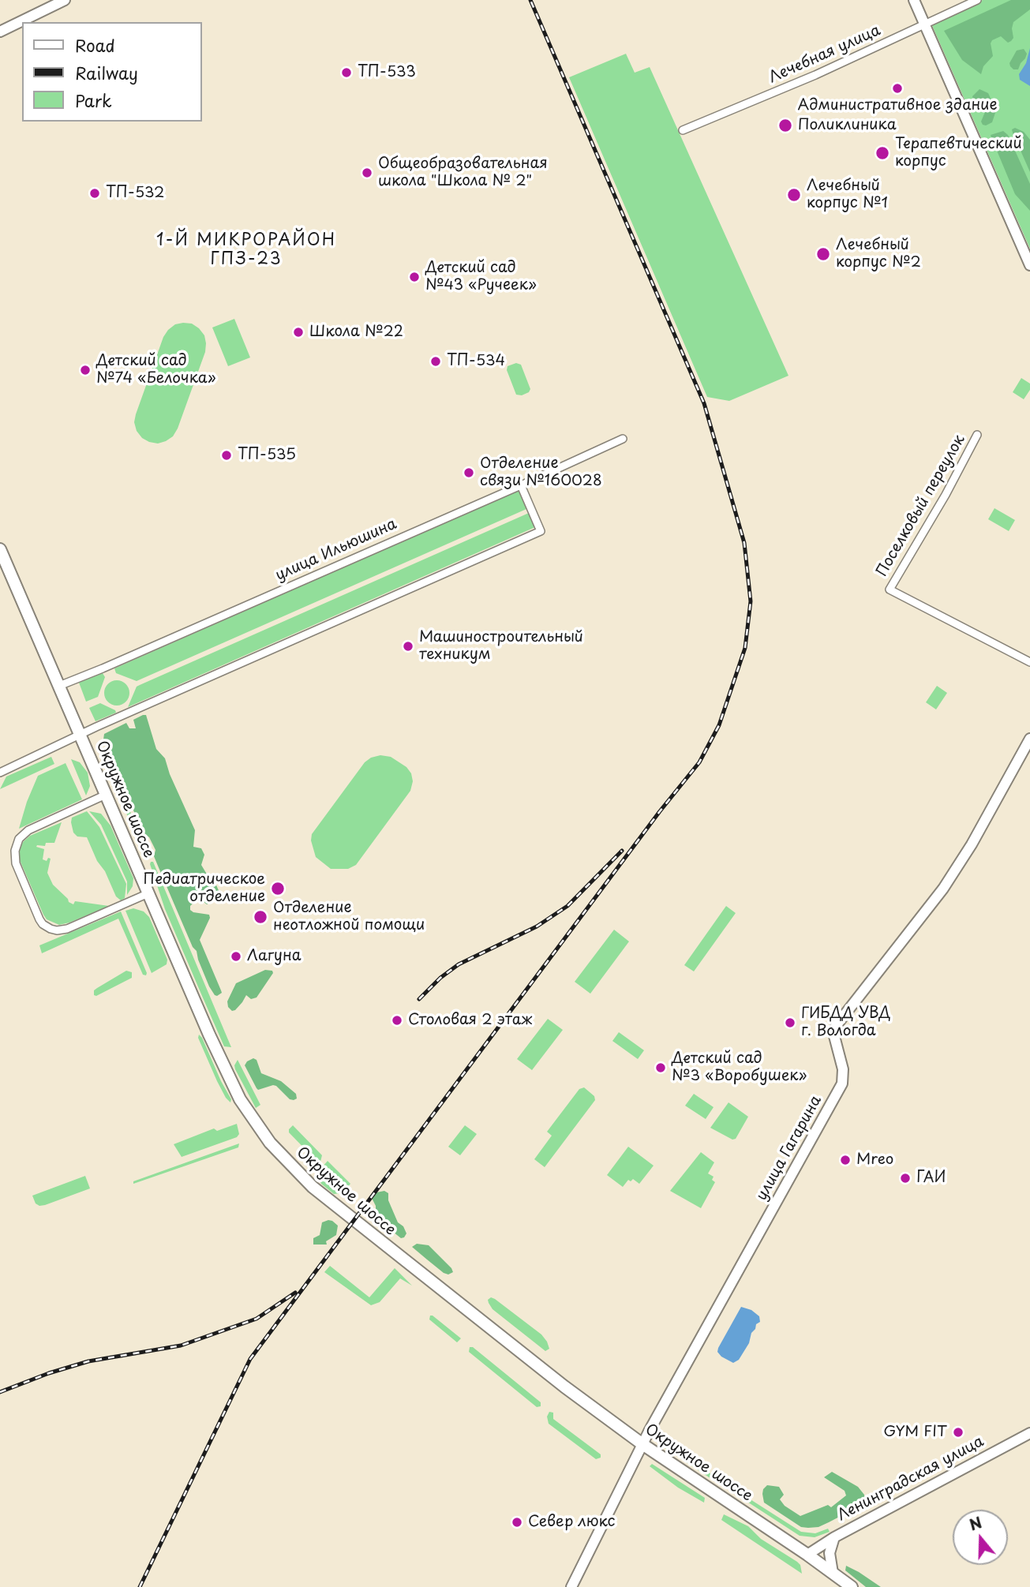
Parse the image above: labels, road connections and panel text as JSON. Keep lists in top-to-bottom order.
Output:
{
  "streets": {
    "main road": ["Окружное шоссе"],
    "street": [
      "Лечебная улица",
      "Поселковый переулок",
      "улица Ильюшина",
      "улица Гагарина",
      "Ленинградская улица"
    ]
  },
  "crossings": [
    ["улица Ильюшина", "Окружное шоссе"],
    ["Окружное шоссе", "улица Гагарина"],
    ["Окружное шоссе", "Ленинградская улица"]
  ],
  "districts": ["1-Й МИКРОРАЙОН ГПЗ-23"],
  "places": [
    "ТП-533",
    "Административное здание",
    "Поликлиника",
    "Терапевтический корпус",
    "Общеобразовательная школа \"Школа № 2\"",
    "ТП-532",
    "Лечебный корпус №1",
    "Лечебный корпус №2",
    "Детский сад №43 «Ручеек»",
    "Школа №22",
    "ТП-534",
    "Детский сад №74 «Белочка»",
    "ТП-535",
    "Отделение связи №160028",
    "Машиностроительный техникум",
    "Педиатрическое отделение",
    "Отделение неотложной помощи",
    "Лагуна",
    "Столовая 2 этаж",
    "ГИБДД УВД г. Вологда",
    "Детский сад №3 «Воробушек»",
    "Mreo",
    "ГАИ",
    "GYM FIT",
    "Север люкс"
  ],
  "legend": ["Road", "Railway", "Park"],
  "north": "top"
}
